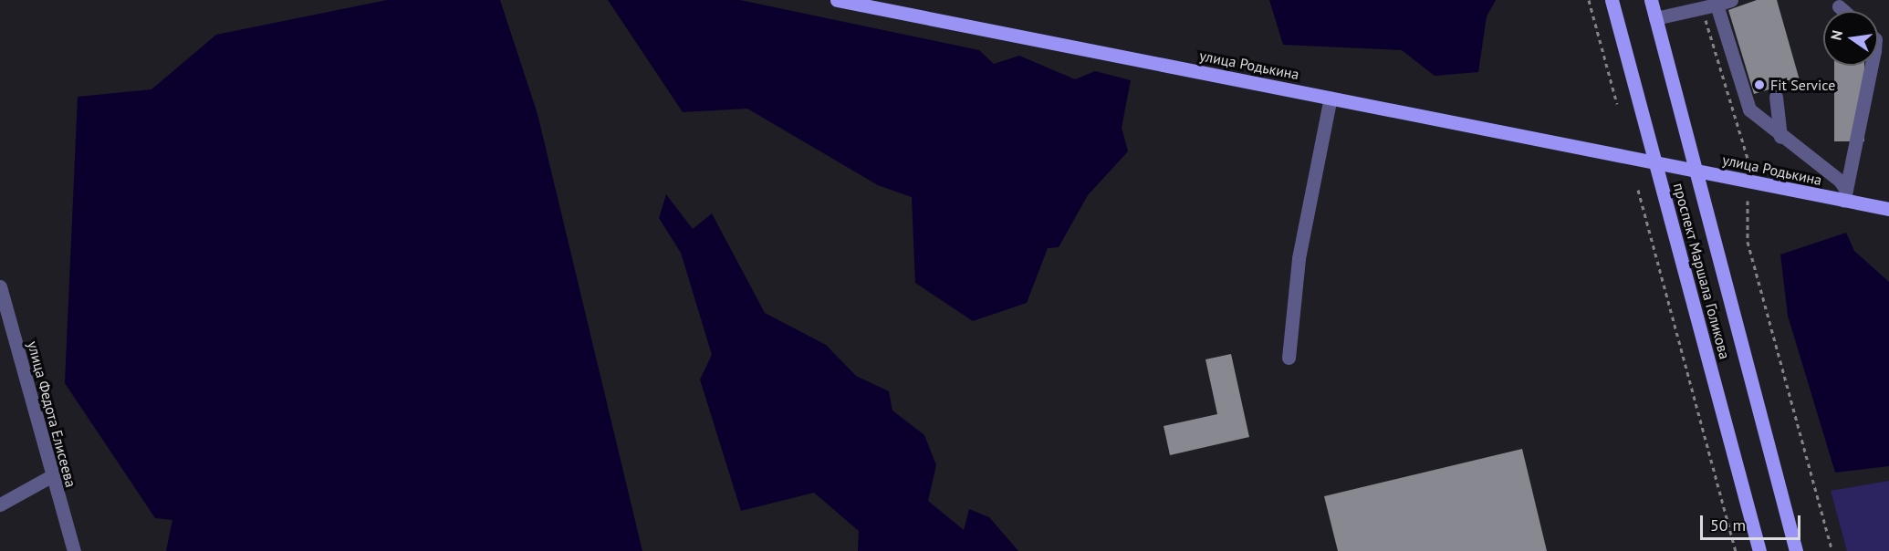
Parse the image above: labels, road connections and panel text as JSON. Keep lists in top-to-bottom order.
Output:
{
  "streets": {
    "main road": ["улица Родькина", "проспект Маршала Голикова"],
    "street": ["улица Федота Елисеева"]
  },
  "crossings": [
    ["улица Родькина", "проспект Маршала Голикова"]
  ],
  "places": ["Fit Service"],
  "scale_bar": "50 m",
  "north": "left"
}
